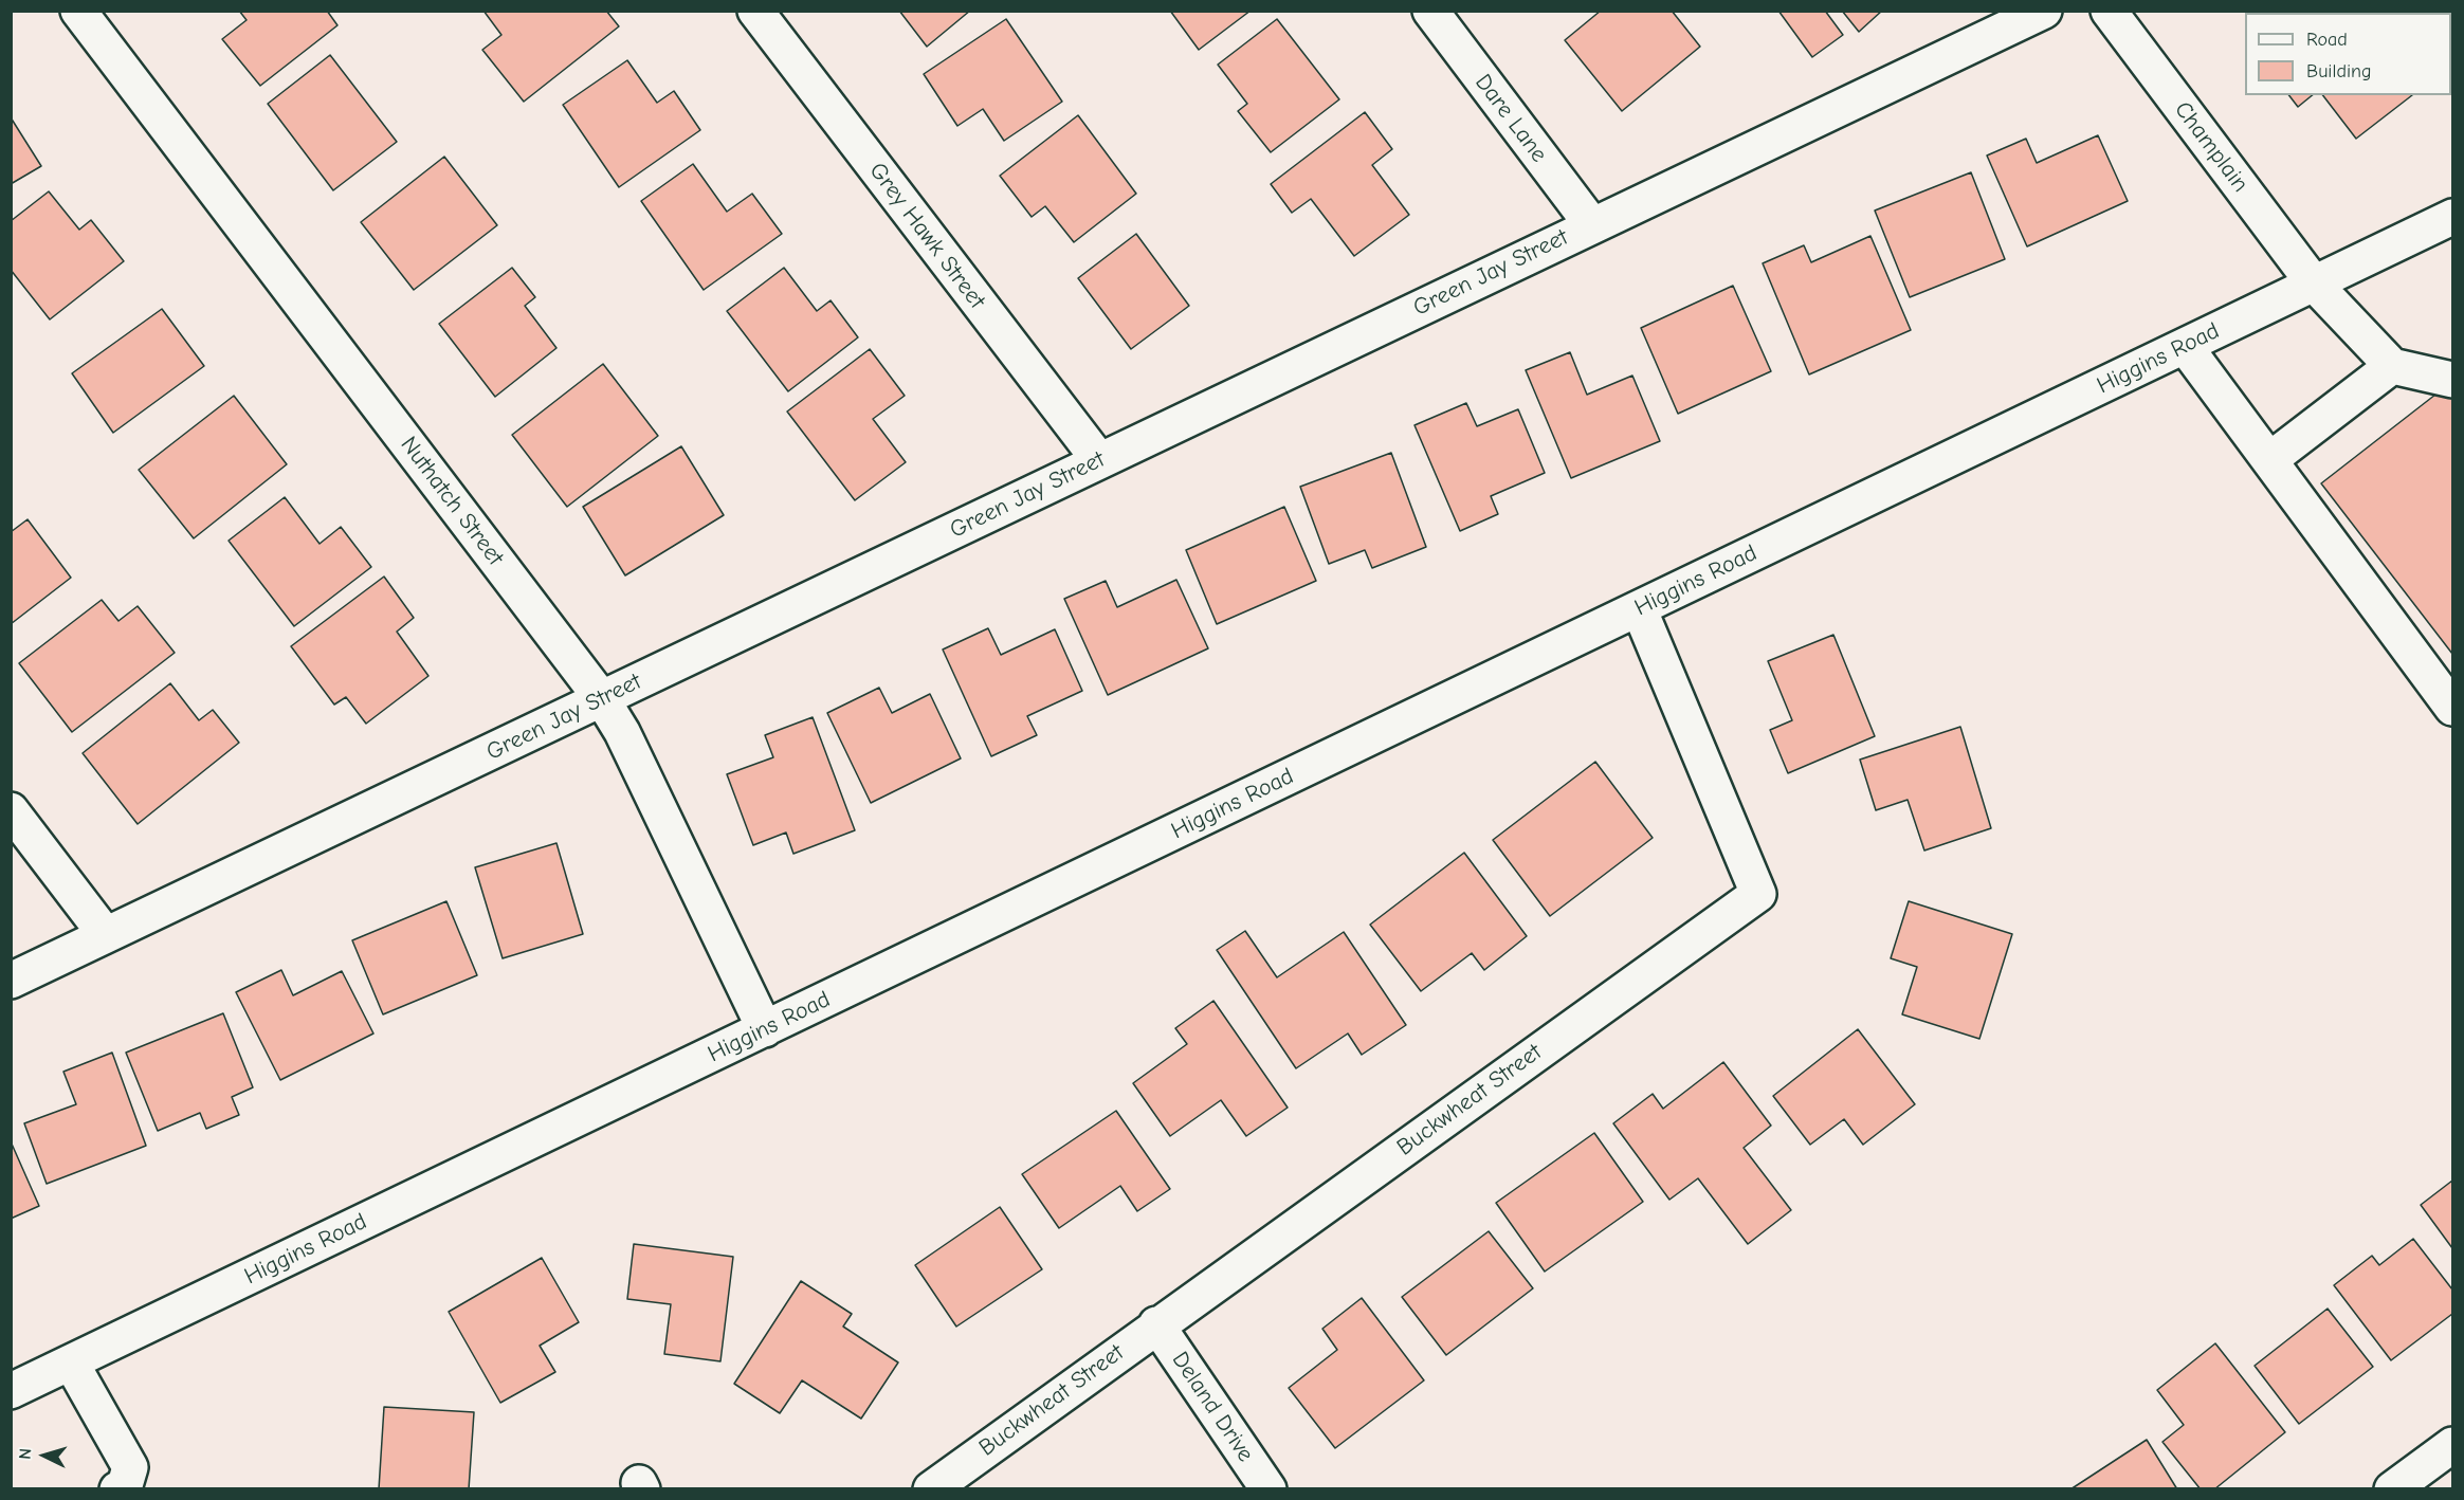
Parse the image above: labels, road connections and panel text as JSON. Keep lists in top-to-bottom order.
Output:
{
  "streets": {
    "street": [
      "Dare Lane",
      "Champlain",
      "Grey Hawk Street",
      "Green Jay Street",
      "Higgins Road",
      "Nuthatch Street",
      "Buckwheat Street",
      "Deland Drive"
    ]
  },
  "crossings": [
    ["Dare Lane", "Green Jay Street"],
    ["Champlain", "Higgins Road"],
    ["Grey Hawk Street", "Green Jay Street"],
    ["Green Jay Street", "Nuthatch Street"],
    ["Higgins Road", "Nuthatch Street"],
    ["Higgins Road", "Buckwheat Street"],
    ["Buckwheat Street", "Deland Drive"]
  ],
  "legend": ["Road", "Building"],
  "north": "left"
}
